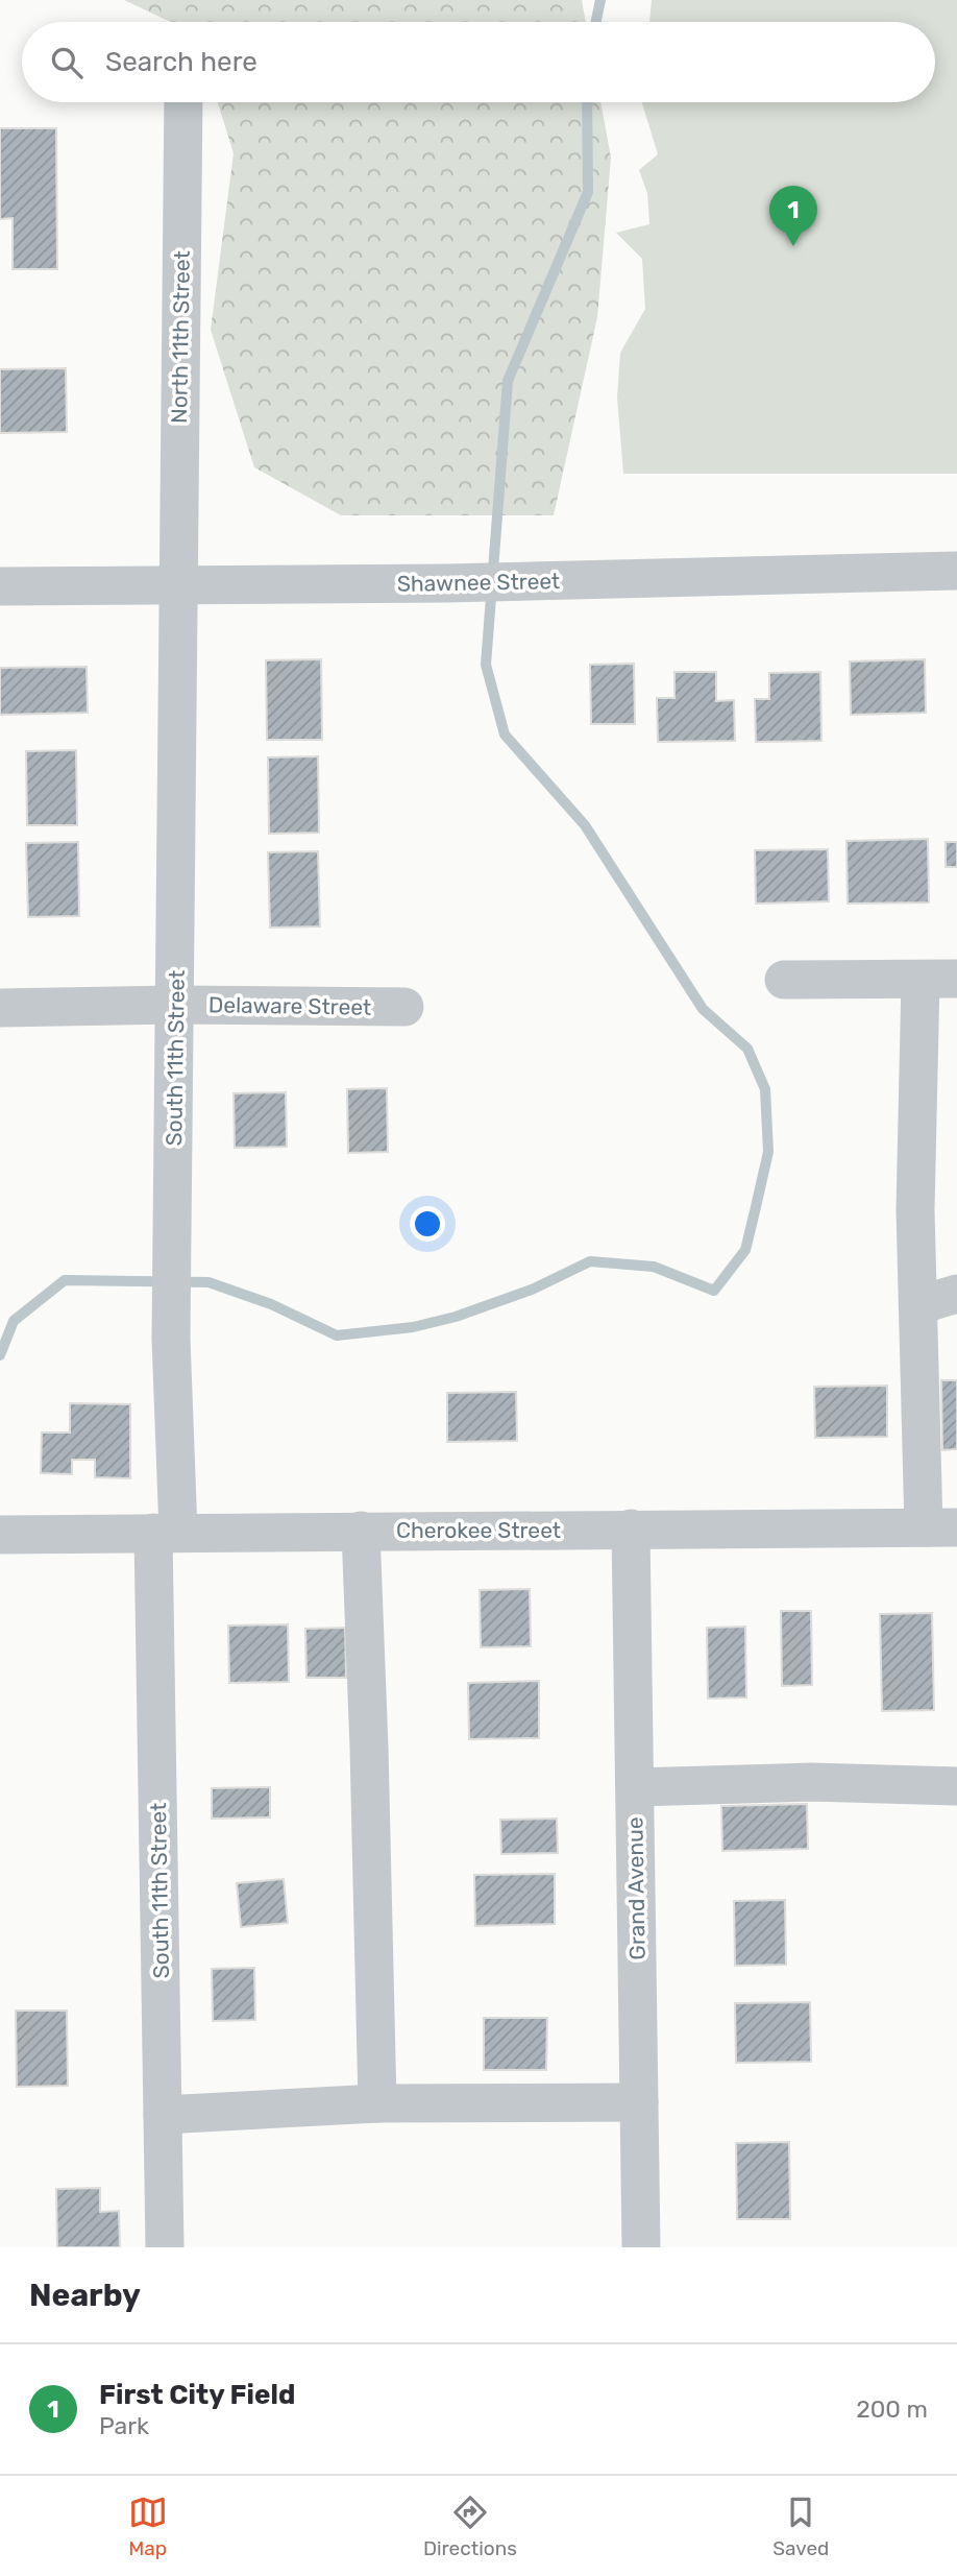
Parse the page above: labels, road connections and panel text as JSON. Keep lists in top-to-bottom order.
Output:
{
  "streets": {
    "street": [
      "North 11th Street",
      "Shawnee Street",
      "Delaware Street",
      "South 11th Street",
      "Cherokee Street",
      "Grand Avenue"
    ]
  },
  "crossings": [
    ["North 11th Street", "Shawnee Street"],
    ["North 11th Street", "South 11th Street"],
    ["Shawnee Street", "South 11th Street"],
    ["Delaware Street", "South 11th Street"],
    ["South 11th Street", "Cherokee Street"],
    ["Cherokee Street", "Grand Avenue"]
  ],
  "page": {
    "search": "Search here",
    "pins": "1",
    "heading": "Nearby",
    "list": [
      {
        "mark": "1",
        "name": "First City Field",
        "note": "Park",
        "value": "200 m"
      }
    ],
    "nav": ["Map", "Directions", "Saved"]
  }
}
